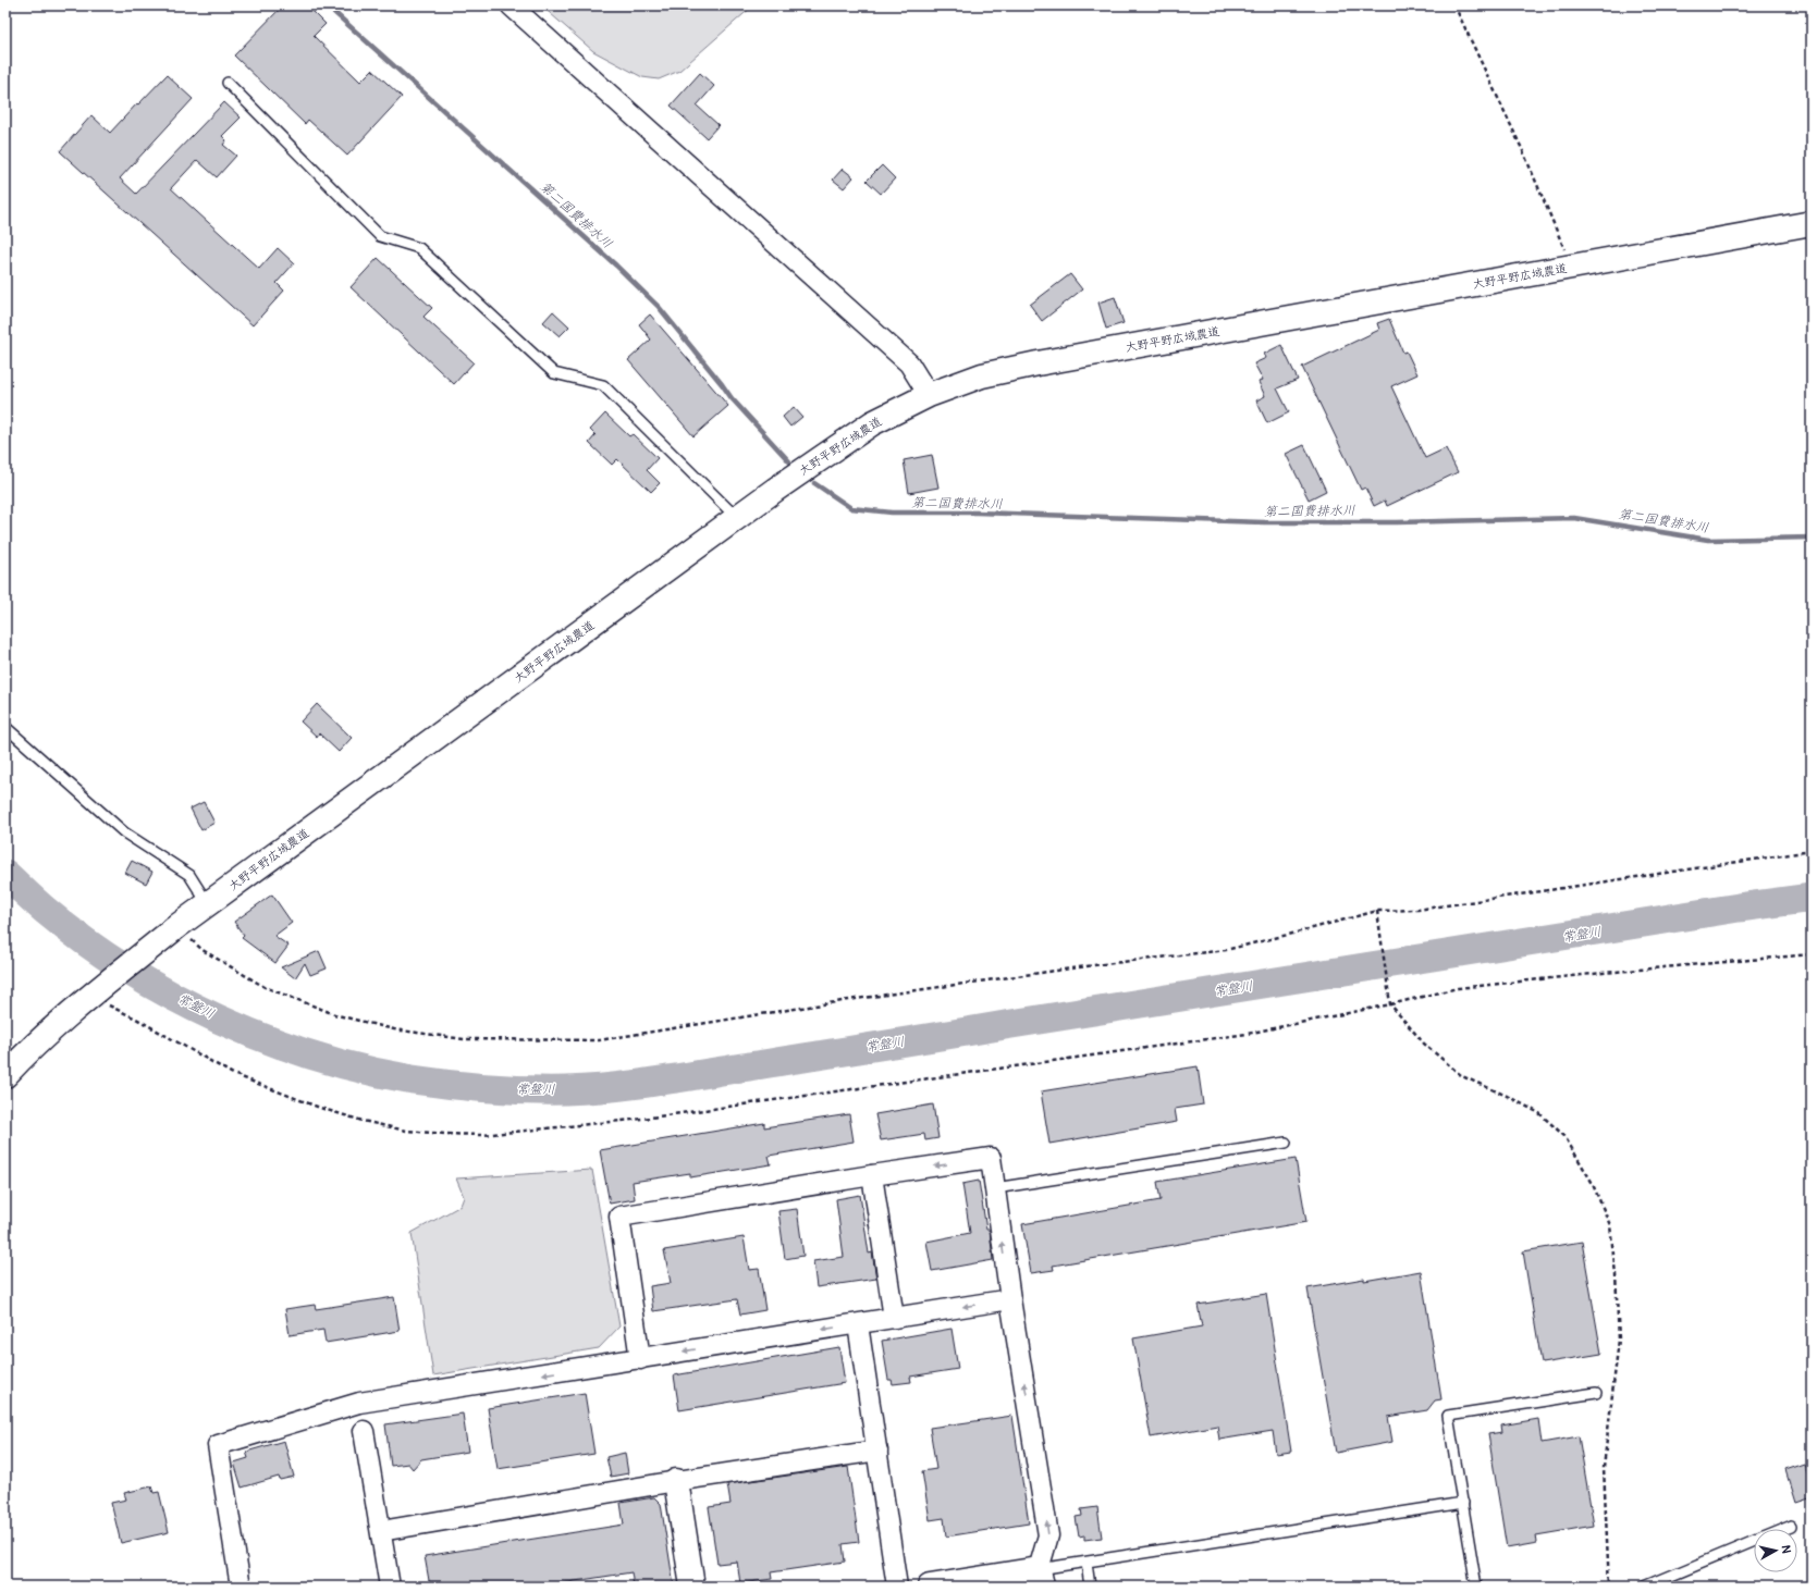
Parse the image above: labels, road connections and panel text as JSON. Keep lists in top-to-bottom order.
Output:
{
  "streets": {
    "street": ["大野平野広域農道"]
  },
  "water": ["第二国費排水川", "常盤川"],
  "north": "right"
}
